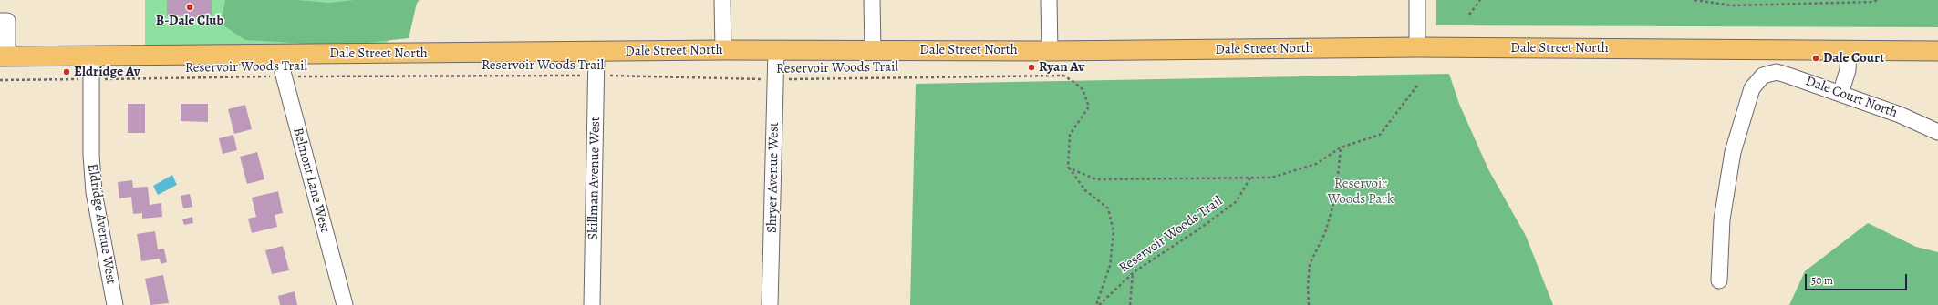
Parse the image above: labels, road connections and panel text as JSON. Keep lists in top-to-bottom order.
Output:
{
  "streets": {
    "main road": ["Dale Street North"],
    "street": [
      "Dale Court North",
      "Shryer Avenue West",
      "Skillman Avenue West",
      "Belmont Lane West",
      "Eldridge Avenue West"
    ],
    "path": ["Reservoir Woods Trail"]
  },
  "crossings": [
    ["Dale Street North", "Shryer Avenue West"],
    ["Dale Street North", "Skillman Avenue West"],
    ["Dale Street North", "Belmont Lane West"],
    ["Dale Street North", "Eldridge Avenue West"],
    ["Reservoir Woods Trail", "Shryer Avenue West"],
    ["Reservoir Woods Trail", "Skillman Avenue West"],
    ["Reservoir Woods Trail", "Belmont Lane West"],
    ["Reservoir Woods Trail", "Eldridge Avenue West"]
  ],
  "parks": ["Reservoir Woods Park"],
  "places": [
    "B-Dale Club",
    "Dale Court",
    "Ryan Av",
    "Eldridge Av"
  ],
  "scale_bar": "50 m"
}
